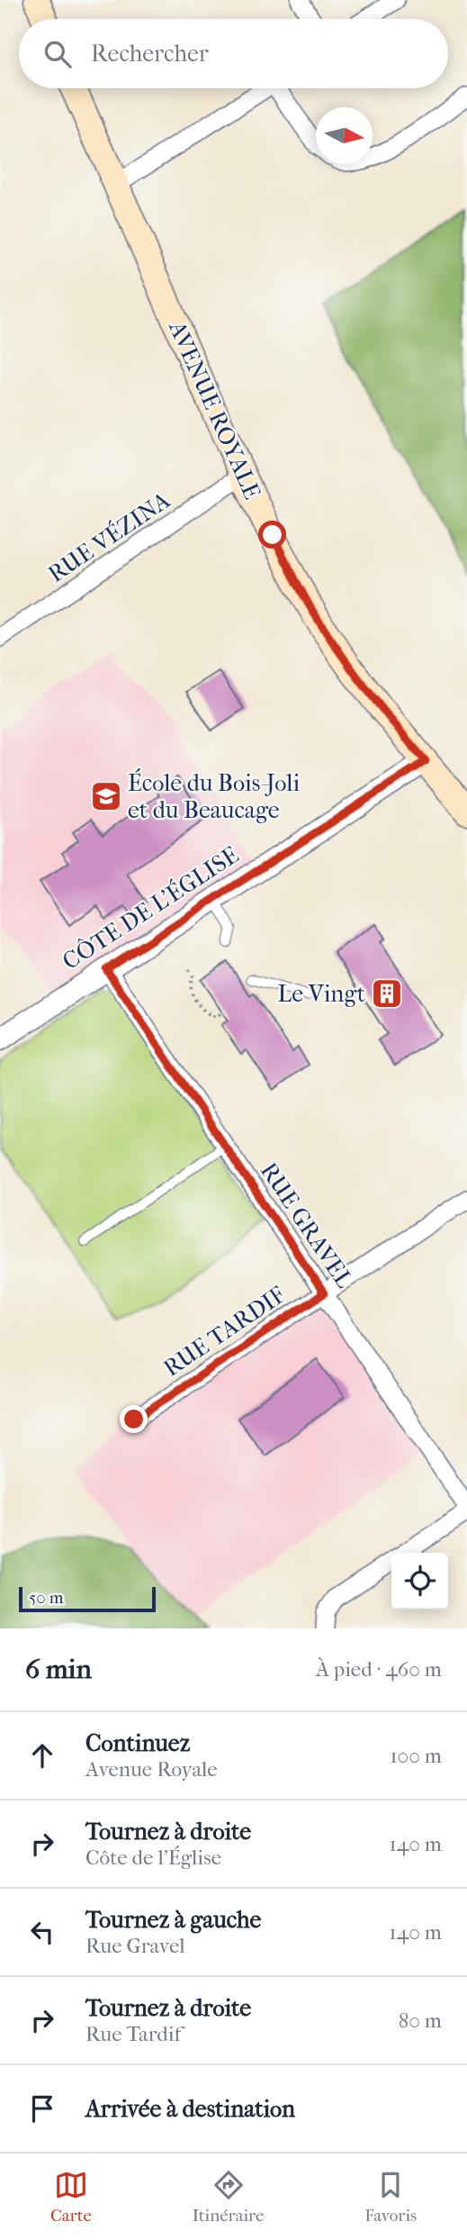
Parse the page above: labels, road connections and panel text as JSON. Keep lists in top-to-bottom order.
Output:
{
  "streets": {
    "main road": ["AVENUE ROYALE"],
    "street": [
      "RUE VÉZINA",
      "CÔTE DE L'ÉGLISE",
      "RUE GRAVEL",
      "RUE TARDIF"
    ]
  },
  "crossings": [
    ["AVENUE ROYALE", "RUE VÉZINA"],
    ["AVENUE ROYALE", "CÔTE DE L'ÉGLISE"],
    ["CÔTE DE L'ÉGLISE", "RUE GRAVEL"],
    ["RUE GRAVEL", "RUE TARDIF"]
  ],
  "places": {
    "school or university": ["École du Bois-Joli et du Beaucage"],
    "building": ["Le Vingt"]
  },
  "scale_bar": "50 m",
  "north": "right",
  "page": {
    "search": "Rechercher",
    "scale": "50 m",
    "heading": ["6 min", "À pied · 460 m"],
    "list": [
      ["Continuez", "Avenue Royale", "100 m"],
      ["Tournez à droite", "Côte de l'Église", "140 m"],
      ["Tournez à gauche", "Rue Gravel", "140 m"],
      ["Tournez à droite", "Rue Tardif", "80 m"],
      "Arrivée à destination"
    ],
    "nav": ["Carte", "Itinéraire", "Favoris"]
  }
}
